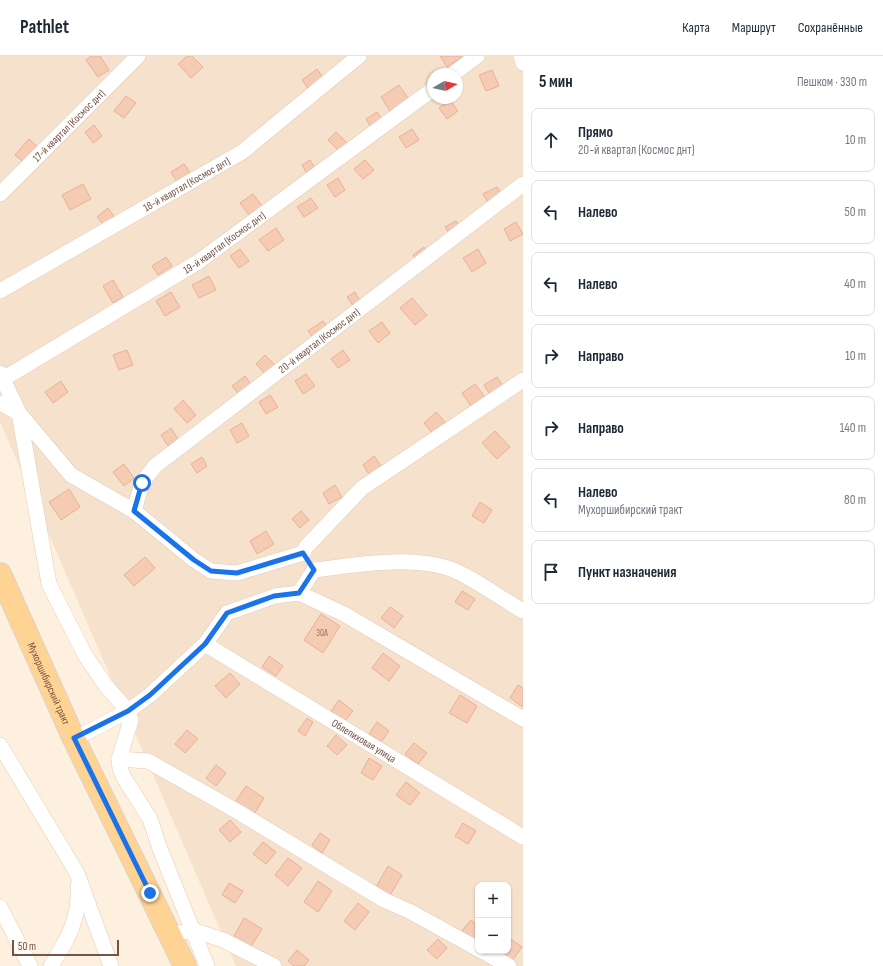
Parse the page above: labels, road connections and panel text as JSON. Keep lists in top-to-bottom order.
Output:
{
  "streets": {
    "main road": ["Мухоршибирский тракт"],
    "street": [
      "17-й квартал (Космос днт)",
      "18-й квартал (Космос днт)",
      "19-й квартал (Космос днт)",
      "20-й квартал (Космос днт)",
      "Облепиховая улица"
    ]
  },
  "house_numbers": ["30А"],
  "scale_bar": "50 m",
  "north": "right",
  "page": {
    "header": "Pathlet",
    "nav": ["Карта", "Маршрут", "Сохранённые"],
    "heading": ["5 мин", "Пешком · 330 m"],
    "list": [
      ["Прямо", "20-й квартал (Космос днт)", "10 m"],
      ["Налево", "50 m"],
      ["Налево", "40 m"],
      ["Направо", "10 m"],
      ["Направо", "140 m"],
      ["Налево", "Мухоршибирский тракт", "80 m"],
      "Пункт назначения"
    ],
    "map_buttons": ["+", "−"],
    "scale": "50 m"
  }
}
